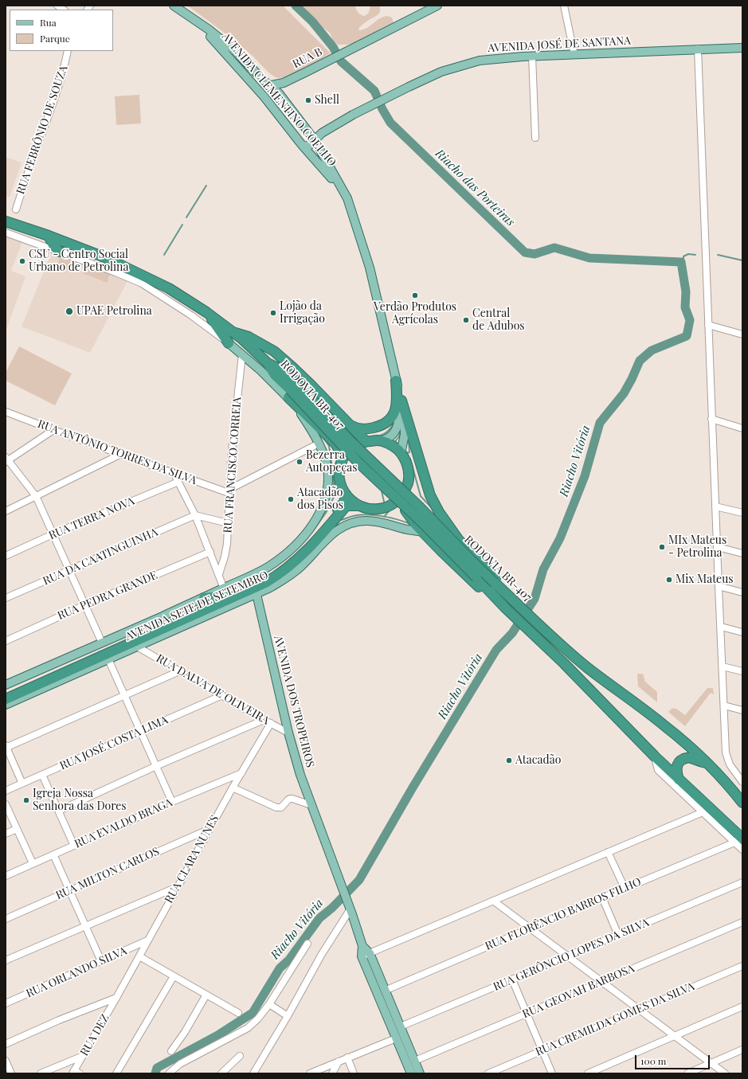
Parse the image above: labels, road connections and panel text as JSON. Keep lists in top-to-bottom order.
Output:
{
  "streets": {
    "highway": ["RODOVIA BR-407", "AVENIDA SETE DE SETEMBRO"],
    "main road": [
      "AVENIDA JOSÉ DE SANTANA",
      "RUA B",
      "AVENIDA CLEMENTINO COELHO",
      "AVENIDA DOS TROPEIROS"
    ],
    "street": [
      "RUA FEBRÔNIO DE SOUZA",
      "RUA ANTÔNIO TORRES DA SILVA",
      "RUA FRANCISCO CORREIA",
      "RUA TERRA NOVA",
      "RUA DA CAATINGUINHA",
      "RUA PEDRA GRANDE",
      "RUA DALVA DE OLIVEIRA",
      "RUA JOSÉ COSTA LIMA",
      "RUA EVALDO BRAGA",
      "RUA CLARA NUNES",
      "RUA MILTON CARLOS",
      "RUA FLORÊNCIO BARROS FILHO",
      "RUA GERÔNCIO LOPES DA SILVA",
      "RUA ORLANDO SILVA",
      "RUA GEOVAH BARBOSA",
      "RUA CREMILDA GOMES DA SILVA",
      "RUA DEZ"
    ]
  },
  "crossings": [
    ["AVENIDA JOSÉ DE SANTANA", "AVENIDA CLEMENTINO COELHO"],
    ["RUA B", "AVENIDA CLEMENTINO COELHO"],
    ["AVENIDA CLEMENTINO COELHO", "AVENIDA SETE DE SETEMBRO"],
    ["RODOVIA BR-407", "AVENIDA SETE DE SETEMBRO"],
    ["RODOVIA BR-407", "RUA FLORÊNCIO BARROS FILHO"],
    ["RUA ANTÔNIO TORRES DA SILVA", "RUA FRANCISCO CORREIA"],
    ["RUA FRANCISCO CORREIA", "AVENIDA SETE DE SETEMBRO"],
    ["AVENIDA SETE DE SETEMBRO", "RUA DALVA DE OLIVEIRA"],
    ["AVENIDA SETE DE SETEMBRO", "AVENIDA DOS TROPEIROS"],
    ["RUA DALVA DE OLIVEIRA", "AVENIDA DOS TROPEIROS"],
    ["RUA DALVA DE OLIVEIRA", "RUA JOSÉ COSTA LIMA"],
    ["RUA DALVA DE OLIVEIRA", "RUA CLARA NUNES"],
    ["RUA EVALDO BRAGA", "RUA CLARA NUNES"],
    ["RUA CLARA NUNES", "RUA MILTON CARLOS"],
    ["RUA CLARA NUNES", "RUA ORLANDO SILVA"],
    ["RUA CLARA NUNES", "RUA DEZ"]
  ],
  "water": ["Riacho das Porteiras", "Riacho Vitória"],
  "places": [
    "Shell",
    "CSU - Centro Social Urbano de Petrolina",
    "Verdão Produtos Agrícolas",
    "UPAE Petrolina",
    "Lojão da Irrigação",
    "Central de Adubos",
    "Bezerra Autopeças",
    "Atacadão dos Pisos",
    "MIx Mateus - Petrolina",
    "Mix Mateus",
    "Atacadão",
    "Igreja Nossa Senhora das Dores"
  ],
  "legend": ["Rua", "Parque"],
  "scale_bar": "100 m"
}
